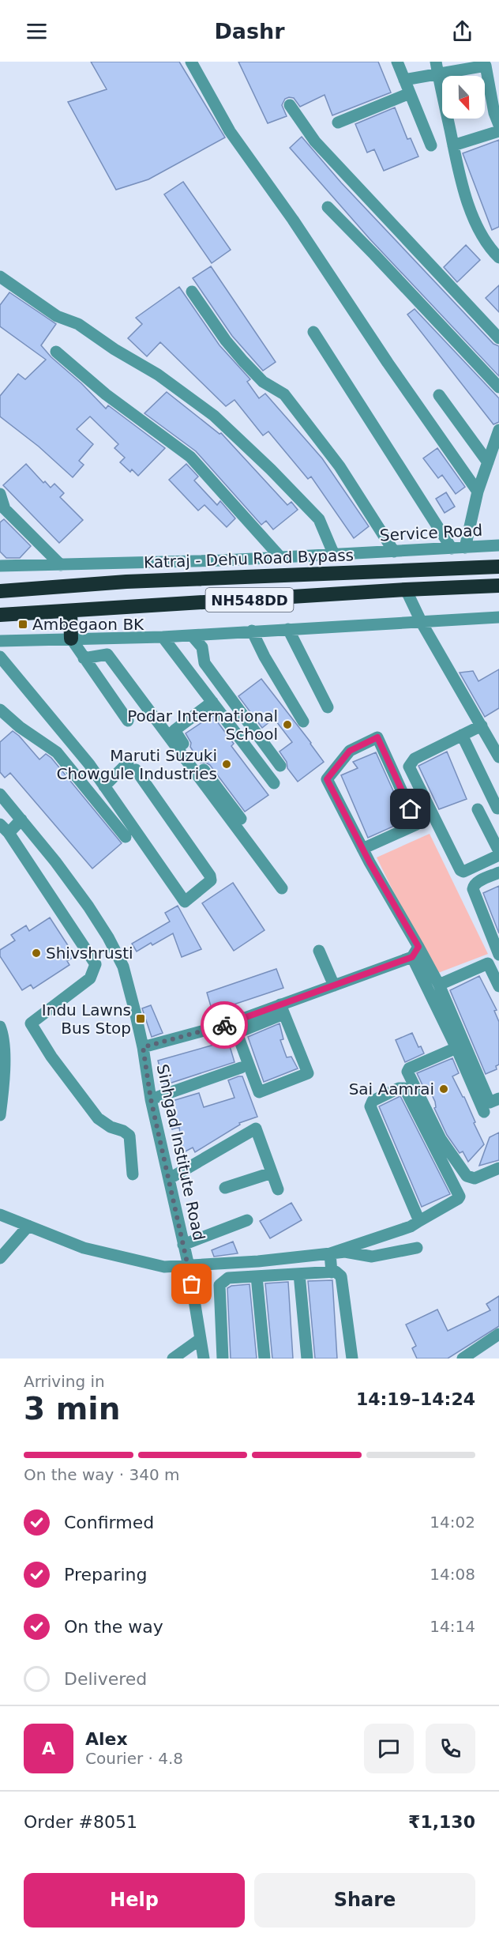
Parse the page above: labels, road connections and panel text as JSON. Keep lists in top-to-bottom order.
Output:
{
  "streets": {
    "highway": ["Katraj - Dehu Road Bypass", "NH548DD"],
    "street": ["Service Road", "Sinhgad Institute Road"]
  },
  "places": {
    "transit": ["Ambegaon BK", "Indu Lawns Bus Stop"],
    "other": [
      "Podar International School",
      "Maruti Suzuki Chowgule Industries",
      "Shivshrusti",
      "Sai Aamrai"
    ]
  },
  "north": "bottom",
  "page": {
    "header": "Dashr",
    "heading": ["3 min", "Arriving in", "14:19–14:24"],
    "panel": [
      "Alex",
      "Courier · 4.8",
      "Order #8051",
      "₹1,130"
    ],
    "bar": "On the way · 340 m",
    "list": [
      ["Confirmed", "14:02"],
      ["Preparing", "14:08"],
      ["On the way", "14:14"],
      "Delivered"
    ],
    "round": "A",
    "buttons": ["Help", "Share"]
  }
}
